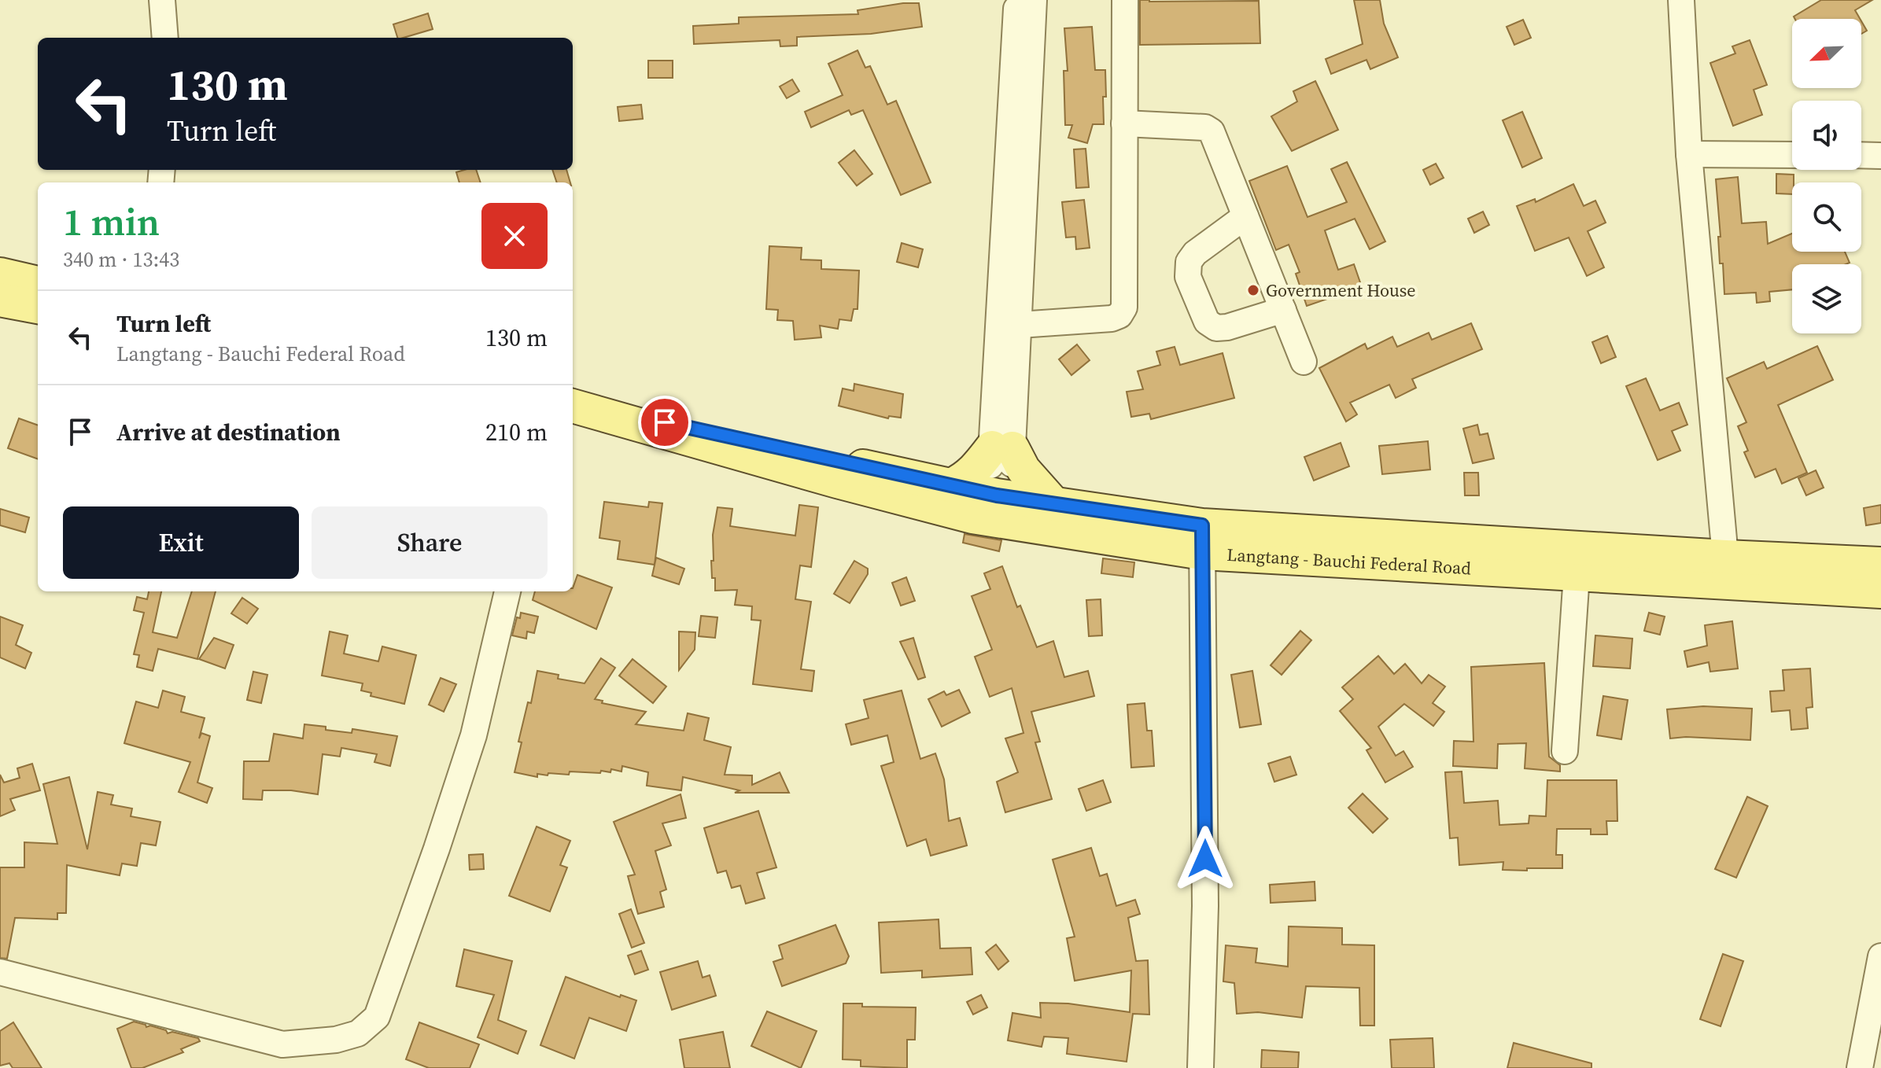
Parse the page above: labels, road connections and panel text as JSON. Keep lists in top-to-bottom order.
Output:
{
  "streets": {
    "main road": ["Langtang - Bauchi Federal Road"]
  },
  "places": ["Government House"],
  "north": "bottom left",
  "page": {
    "turn": ["130 m", "Turn left"],
    "heading": ["1 min", "340 m · 13:43"],
    "list": [
      {
        "name": "Turn left",
        "note": "Langtang - Bauchi Federal Road",
        "value": "130 m"
      },
      {
        "name": "Arrive at destination",
        "value": "210 m"
      }
    ],
    "buttons": ["Exit", "Share"]
  }
}
